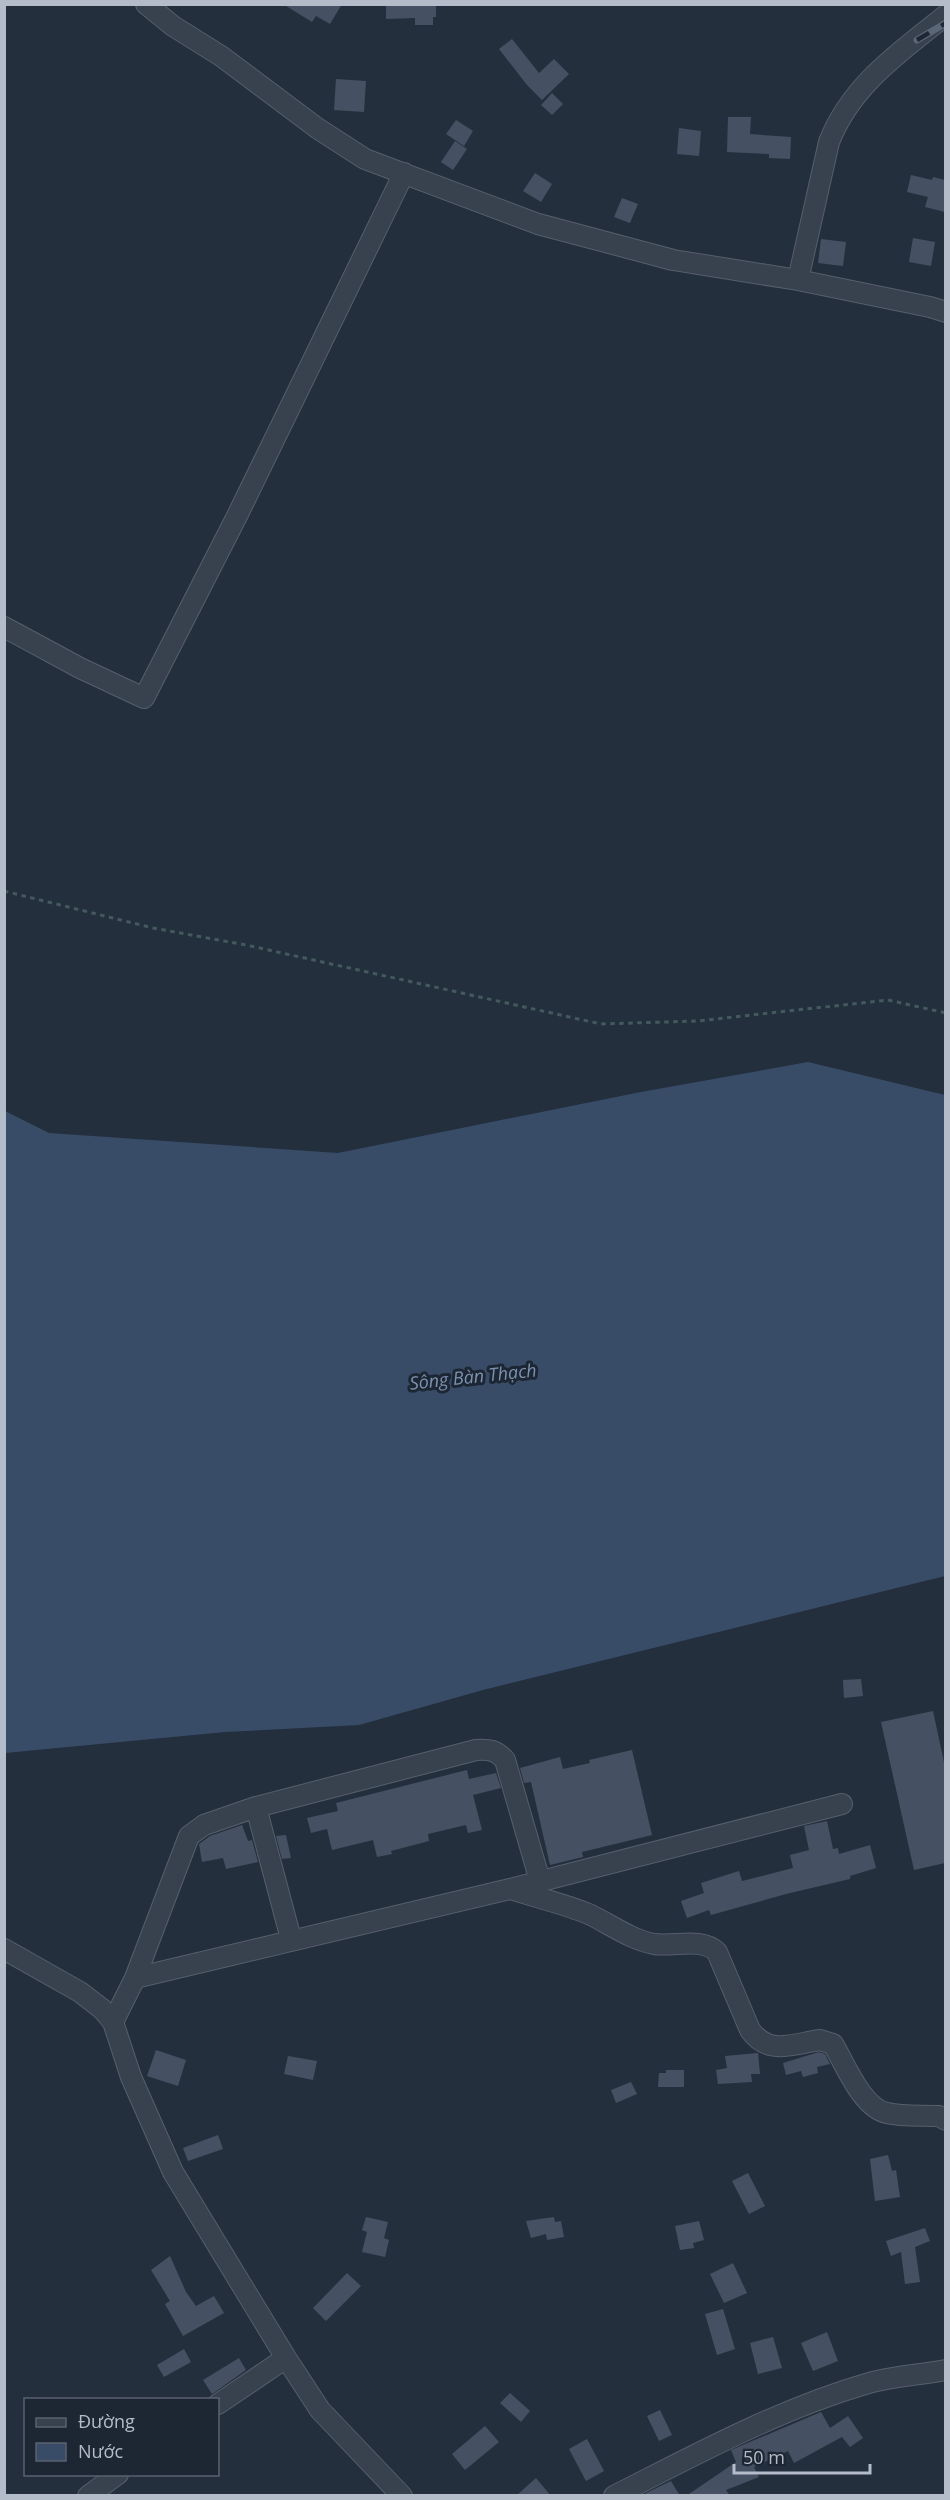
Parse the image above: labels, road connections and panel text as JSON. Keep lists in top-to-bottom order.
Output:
{
  "water": ["Sông Bàn Thạch"],
  "legend": ["Đường", "Nước"],
  "scale_bar": "50 m"
}
